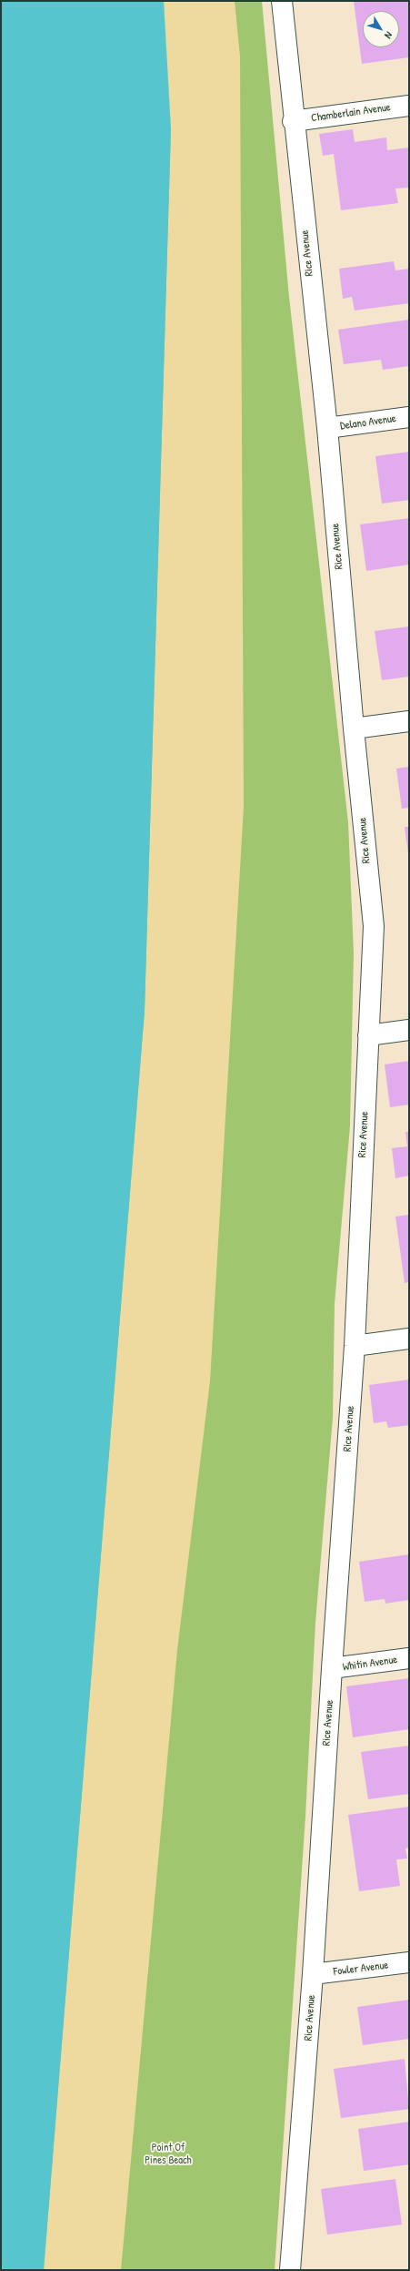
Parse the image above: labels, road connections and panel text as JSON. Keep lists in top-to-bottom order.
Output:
{
  "streets": {
    "street": [
      "Chamberlain Avenue",
      "Rice Avenue",
      "Delano Avenue",
      "Whitin Avenue",
      "Fowler Avenue"
    ]
  },
  "crossings": [
    ["Chamberlain Avenue", "Rice Avenue"],
    ["Rice Avenue", "Delano Avenue"],
    ["Rice Avenue", "Whitin Avenue"],
    ["Rice Avenue", "Fowler Avenue"]
  ],
  "parks": ["Point Of Pines Beach"],
  "north": "bottom right"
}
